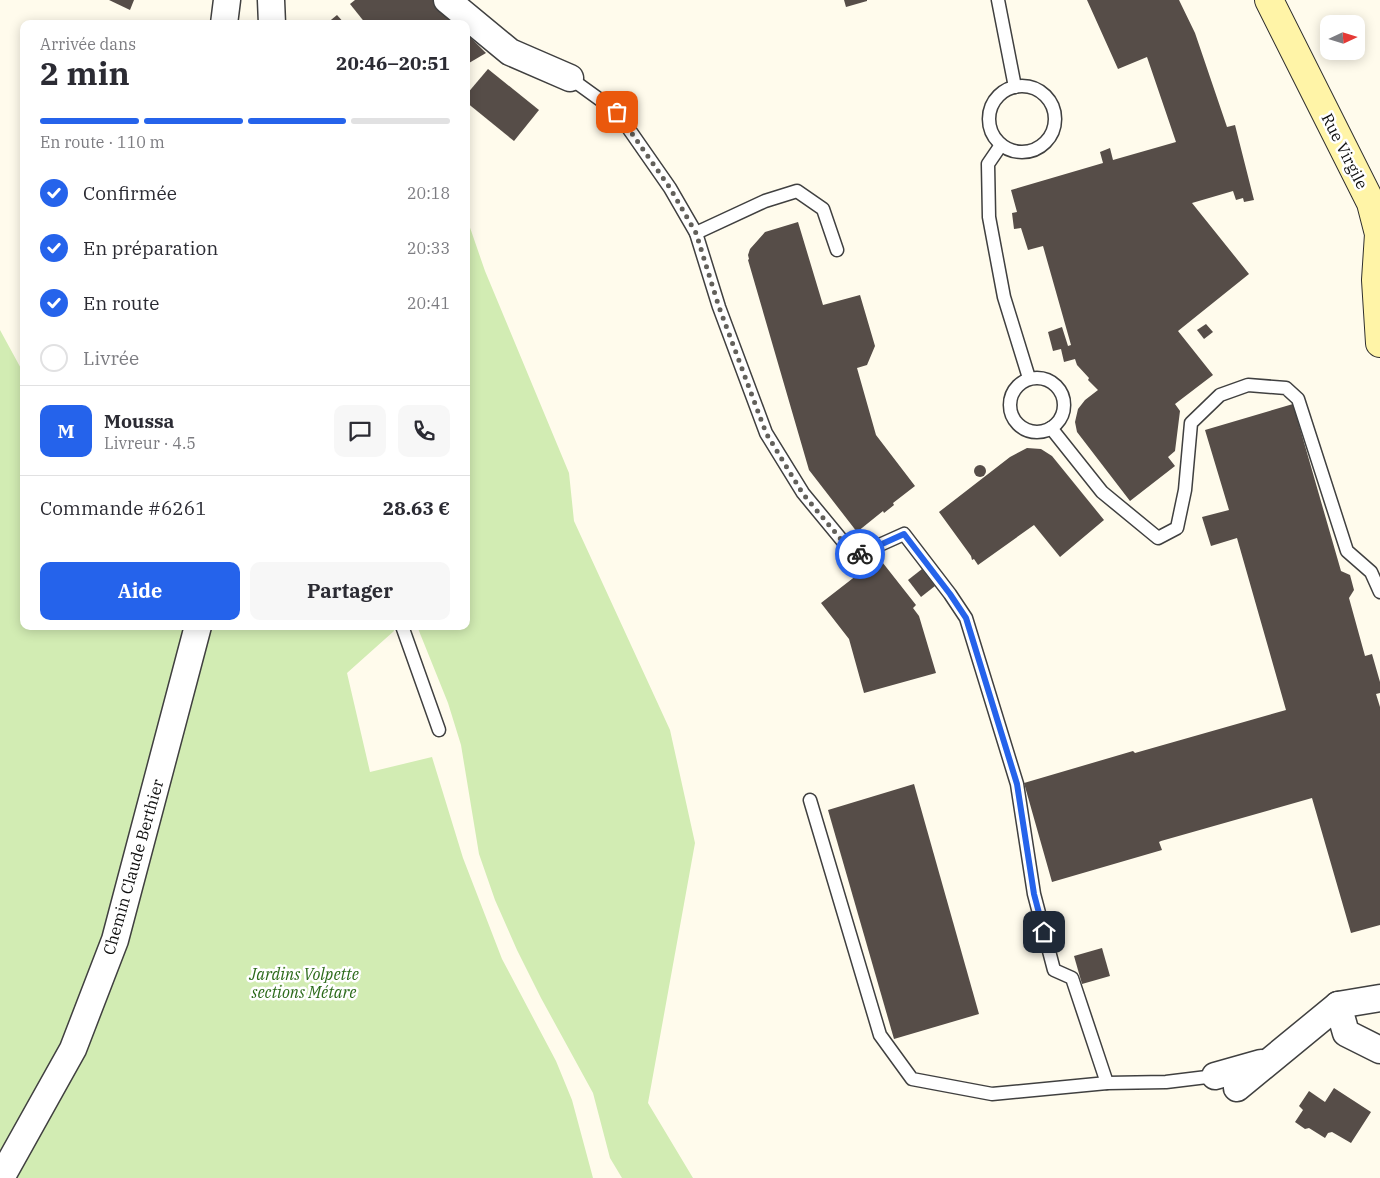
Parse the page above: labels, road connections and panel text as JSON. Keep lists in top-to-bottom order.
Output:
{
  "streets": {
    "street": ["Rue Virgile", "Chemin Claude Berthier"]
  },
  "parks": ["Jardins Volpette sections Métare"],
  "north": "right",
  "page": {
    "heading": ["2 min", "Arrivée dans", "20:46–20:51"],
    "panel": [
      "Moussa",
      "Livreur · 4.5",
      "Commande #6261",
      "28.63 €"
    ],
    "bar": "En route · 110 m",
    "list": [
      ["Confirmée", "20:18"],
      ["En préparation", "20:33"],
      ["En route", "20:41"],
      "Livrée"
    ],
    "round": "M",
    "buttons": ["Aide", "Partager"]
  }
}
